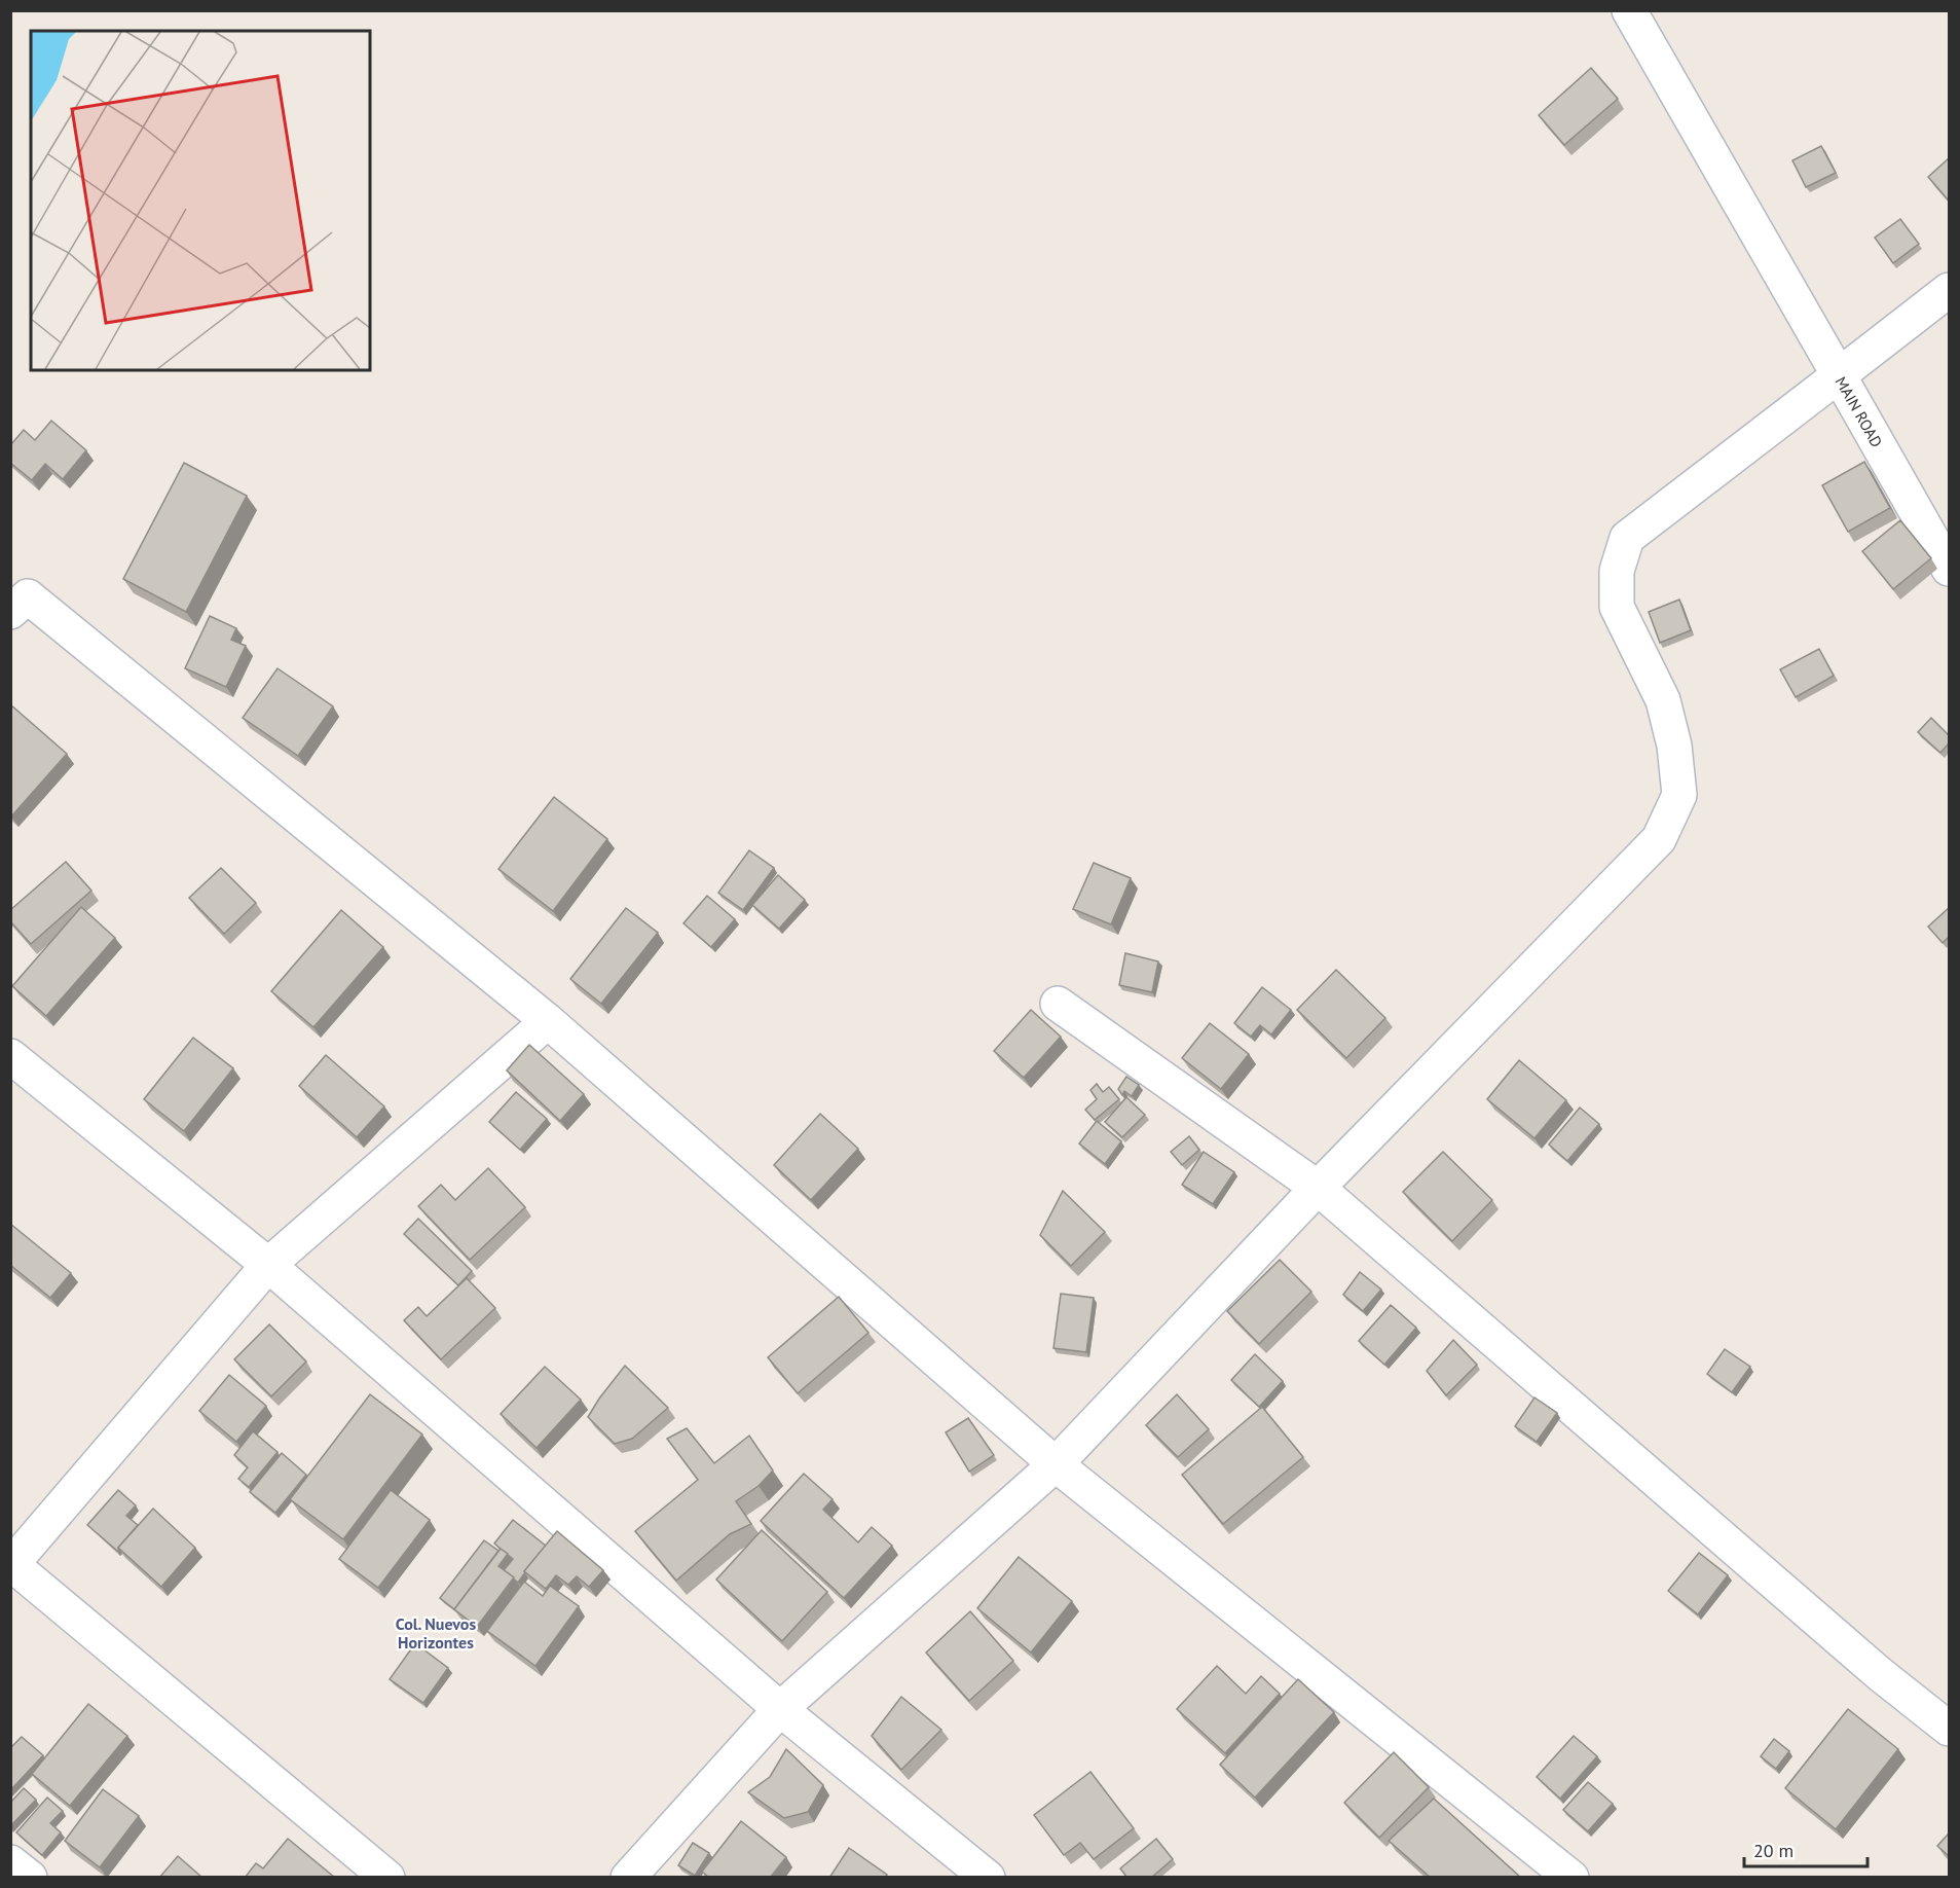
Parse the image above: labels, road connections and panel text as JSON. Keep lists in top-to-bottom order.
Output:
{
  "streets": {
    "street": ["MAIN ROAD"]
  },
  "districts": ["Col. Nuevos Horizontes"],
  "scale_bar": "20 m"
}
